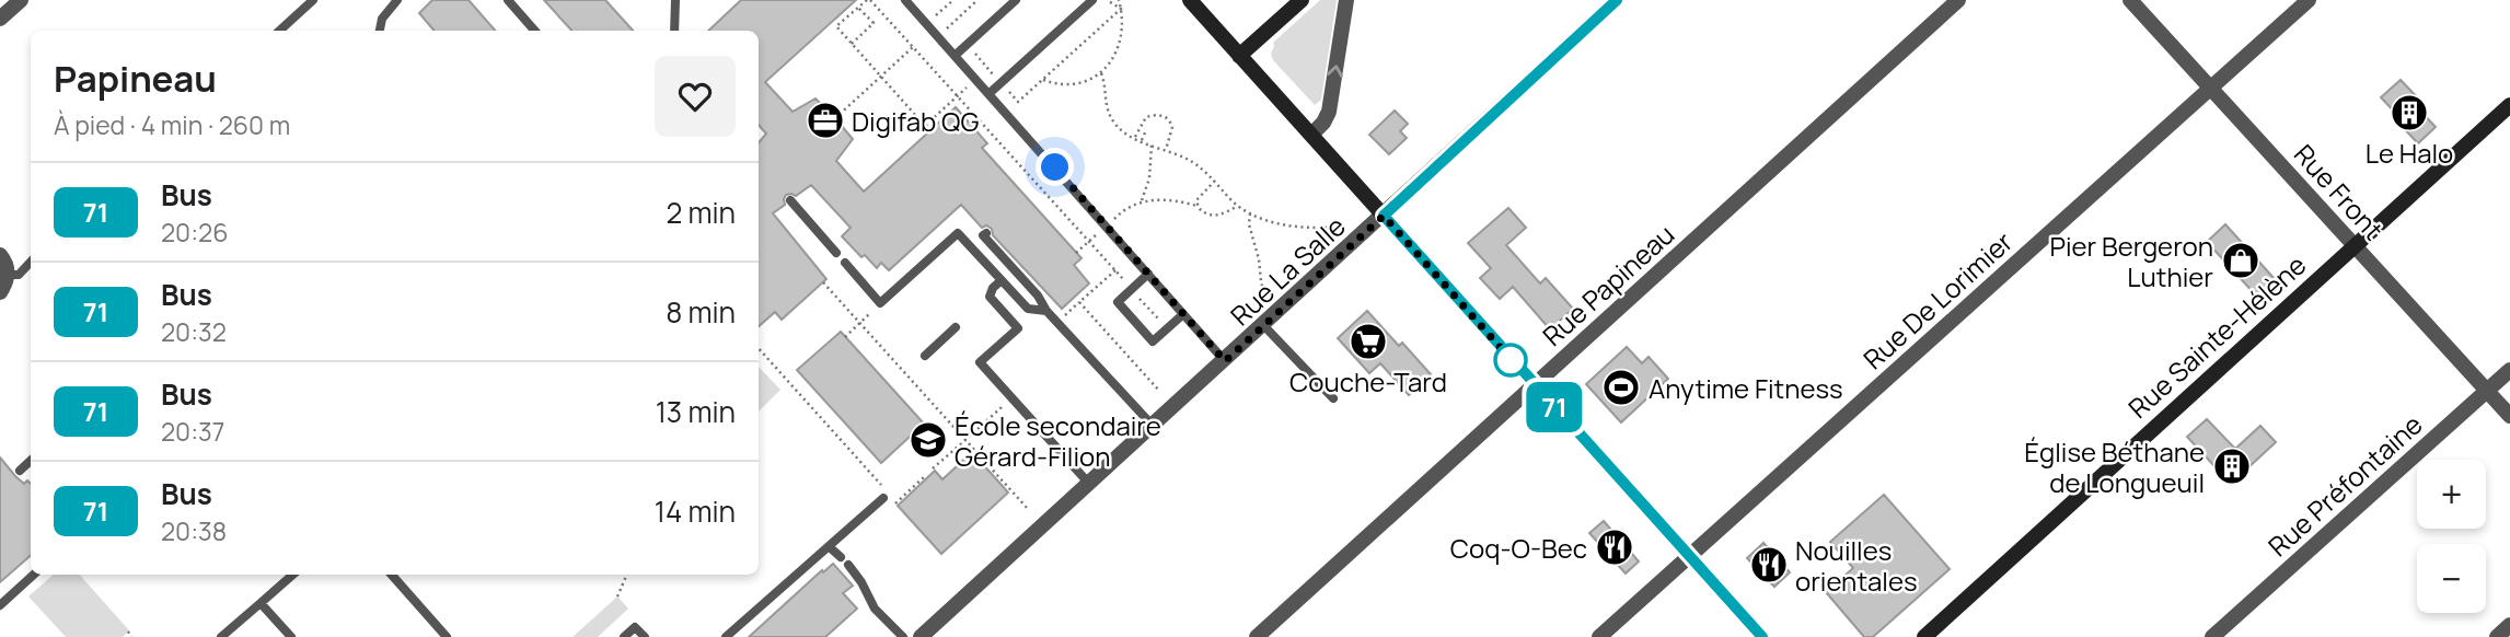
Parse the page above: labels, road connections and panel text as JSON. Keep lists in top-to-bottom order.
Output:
{
  "streets": {
    "street": [
      "Rue Front",
      "Rue La Salle",
      "Rue Papineau",
      "Rue De Lorimier",
      "Rue Sainte-Hélène",
      "Rue Préfontaine"
    ]
  },
  "crossings": [
    ["Rue Front", "Rue De Lorimier"],
    ["Rue Front", "Rue Sainte-Hélène"],
    ["Rue Front", "Rue Préfontaine"]
  ],
  "places": {
    "building": ["Le Halo", "Église Béthane de Longueuil"],
    "office": ["Digifab QG"],
    "shop": ["Pier Bergeron Luthier"],
    "supermarket": ["Couche-Tard"],
    "sports": ["Anytime Fitness"],
    "school or university": ["École secondaire Gérard-Filion"],
    "restaurant": ["Coq-O-Bec", "Nouilles orientales"]
  },
  "lines": ["bus line 71"],
  "page": {
    "on_map": "71",
    "heading": ["Papineau", "À pied · 4 min · 260 m"],
    "list": [
      {
        "mark": "71",
        "name": "Bus",
        "note": "20:26",
        "value": "2 min"
      },
      {
        "mark": "71",
        "name": "Bus",
        "note": "20:32",
        "value": "8 min"
      },
      {
        "mark": "71",
        "name": "Bus",
        "note": "20:37",
        "value": "13 min"
      },
      {
        "mark": "71",
        "name": "Bus",
        "note": "20:38",
        "value": "14 min"
      }
    ],
    "map_buttons": ["+", "−"]
  }
}
